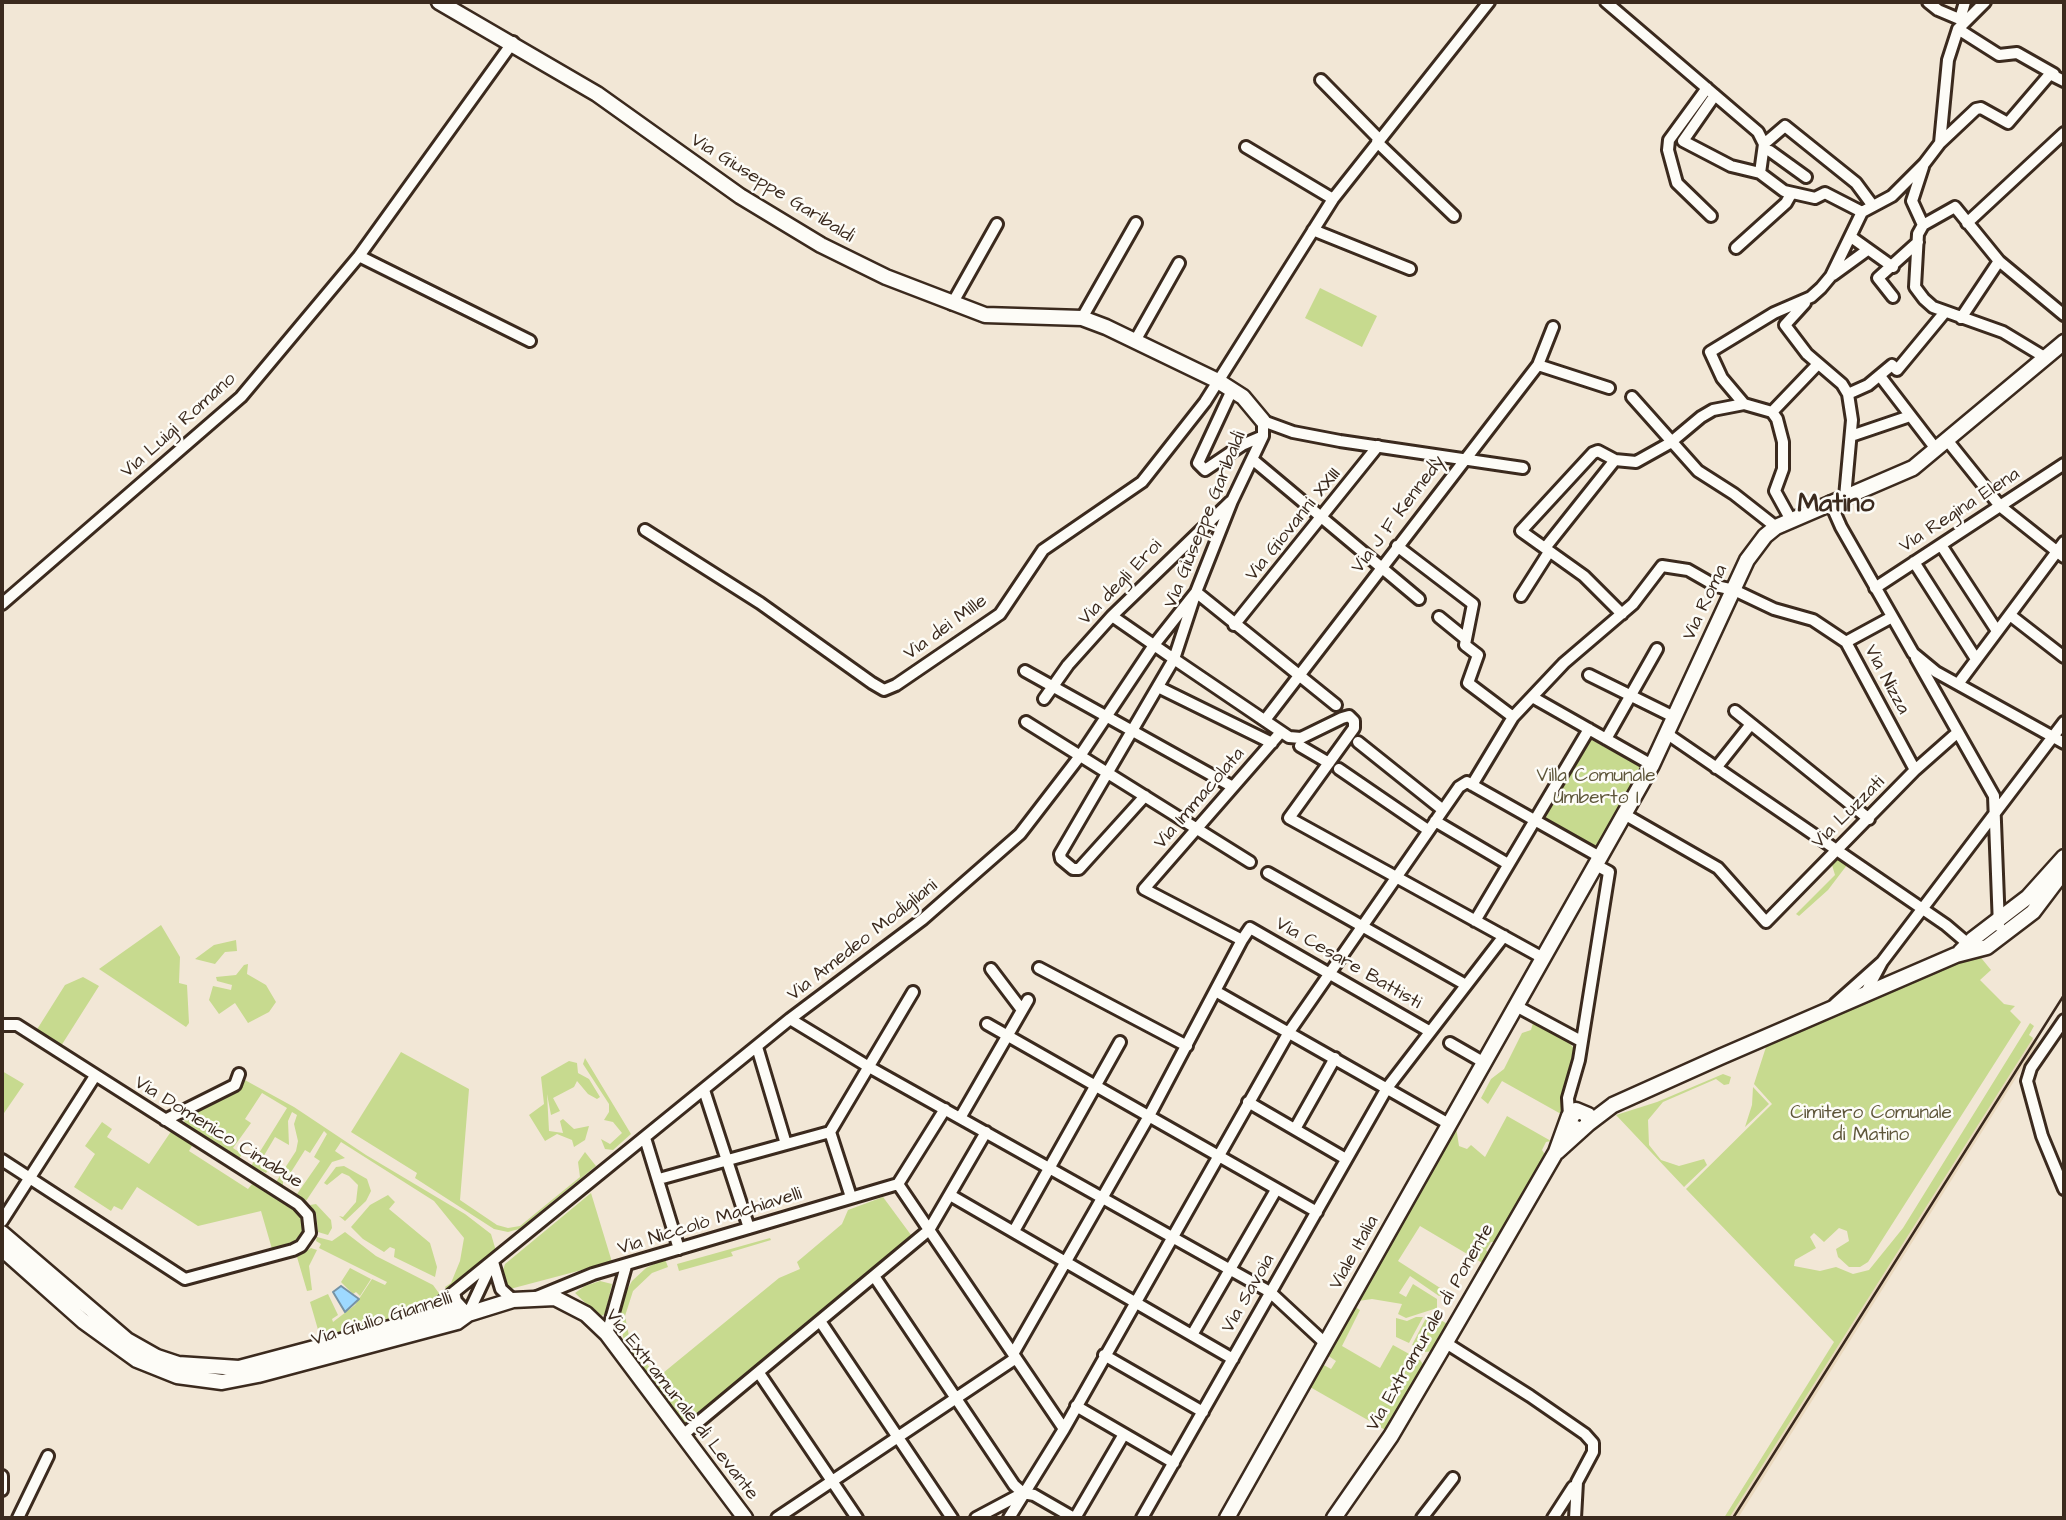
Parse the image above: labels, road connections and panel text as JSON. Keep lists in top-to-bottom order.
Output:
{
  "streets": {
    "main road": [
      "Via Giuseppe Garibaldi",
      "Via Roma",
      "Viale Italia",
      "Via Giulio Giannelli",
      "Via Extramurale di Ponente",
      "Via Extramurale di Levante"
    ],
    "street": [
      "Via Luigi Romano",
      "Via Regina Elena",
      "Via J F Kennedy",
      "Via Giovanni XXIII",
      "Via degli Eroi",
      "Via dei Mille",
      "Via Nizza",
      "Via Immacolata",
      "Via Luzzati",
      "Via Amedeo Modigliani",
      "Via Cesare Battisti",
      "Via Domenico Cimabue",
      "Via Niccolò Machiavelli",
      "Via Savoia"
    ]
  },
  "crossings": [
    ["Via Giuseppe Garibaldi", "Via Luigi Romano"],
    ["Via Giuseppe Garibaldi", "Via degli Eroi"],
    ["Via Giuseppe Garibaldi", "Via dei Mille"],
    ["Via Giuseppe Garibaldi", "Via Amedeo Modigliani"],
    ["Via Roma", "Via Nizza"],
    ["Via Roma", "Via Luzzati"],
    ["Via Roma", "Viale Italia"],
    ["Via Nizza", "Via Luzzati"],
    ["Via Immacolata", "Via Cesare Battisti"],
    ["Via Amedeo Modigliani", "Via Giulio Giannelli"],
    ["Via Amedeo Modigliani", "Via Extramurale di Levante"],
    ["Via Cesare Battisti", "Via Savoia"],
    ["Via Niccolò Machiavelli", "Via Extramurale di Levante"],
    ["Via Giulio Giannelli", "Via Extramurale di Levante"]
  ],
  "districts": ["Matino"],
  "parks": ["Villa Comunale Umberto I", "Cimitero Comunale di Matino"]
}
